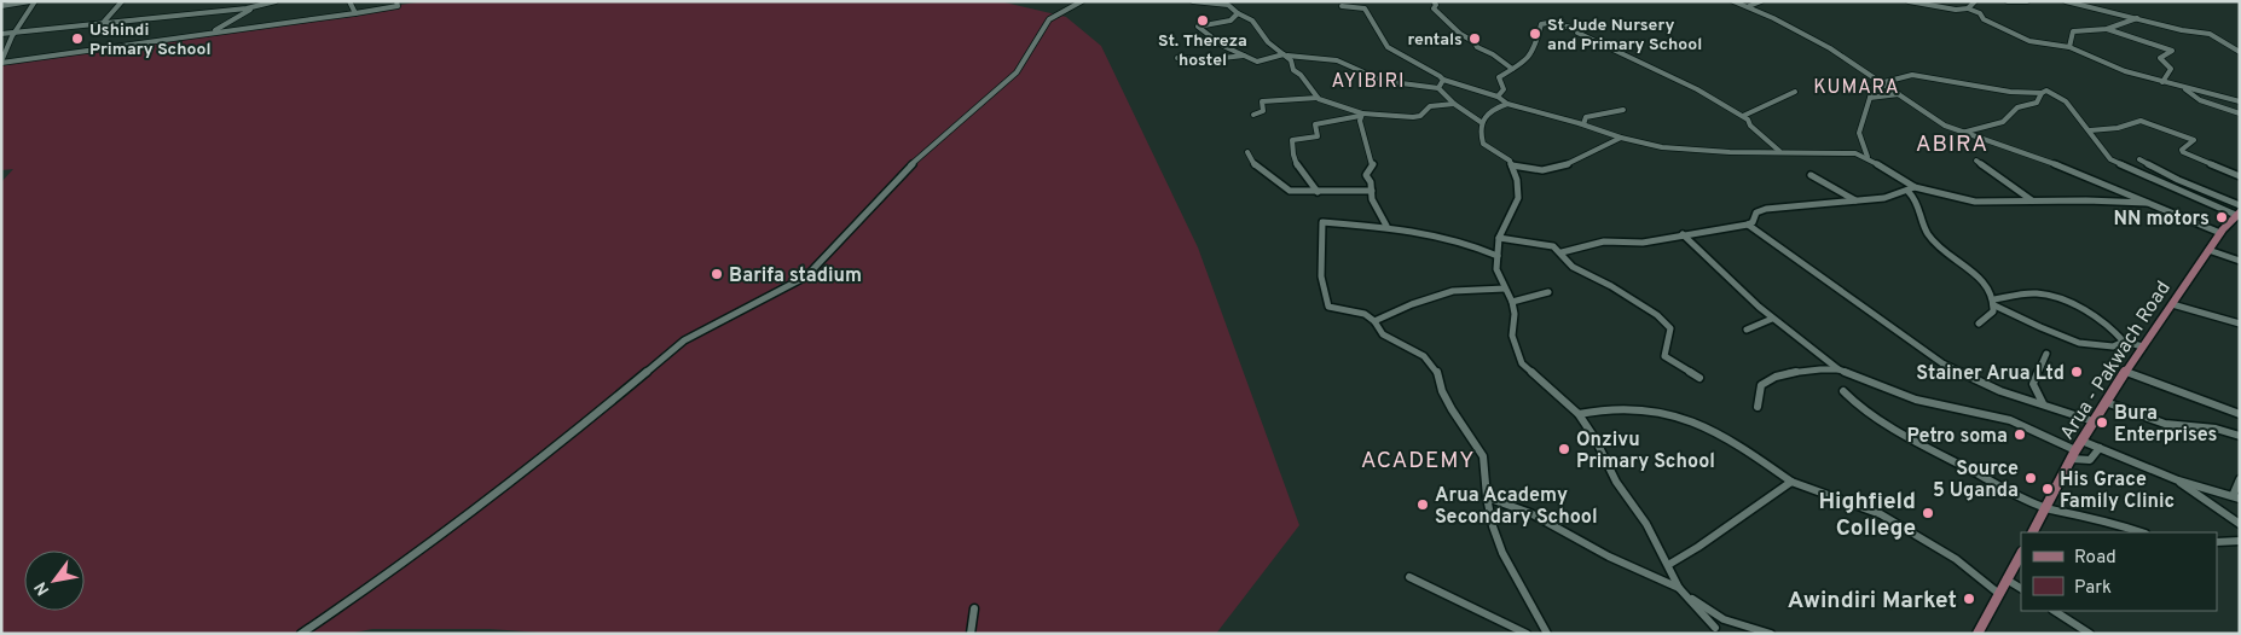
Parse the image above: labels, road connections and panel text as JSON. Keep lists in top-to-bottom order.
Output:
{
  "streets": {
    "main road": ["Arua - Pakwach Road"]
  },
  "districts": [
    "AYIBIRI",
    "KUMARA",
    "ABIRA",
    "ACADEMY"
  ],
  "places": [
    "St. Thereza hostel",
    "St Jude Nursery and Primary School",
    "Ushindi Primary School",
    "rentals",
    "NN motors",
    "Barifa stadium",
    "Stainer Arua Ltd",
    "Bura Enterprises",
    "Petro soma",
    "Onzivu Primary School",
    "Source 5 Uganda",
    "His Grace Family Clinic",
    "Arua Academy Secondary School",
    "Highfield College",
    "Awindiri Market"
  ],
  "legend": ["Road", "Park"],
  "north": "bottom left"
}
